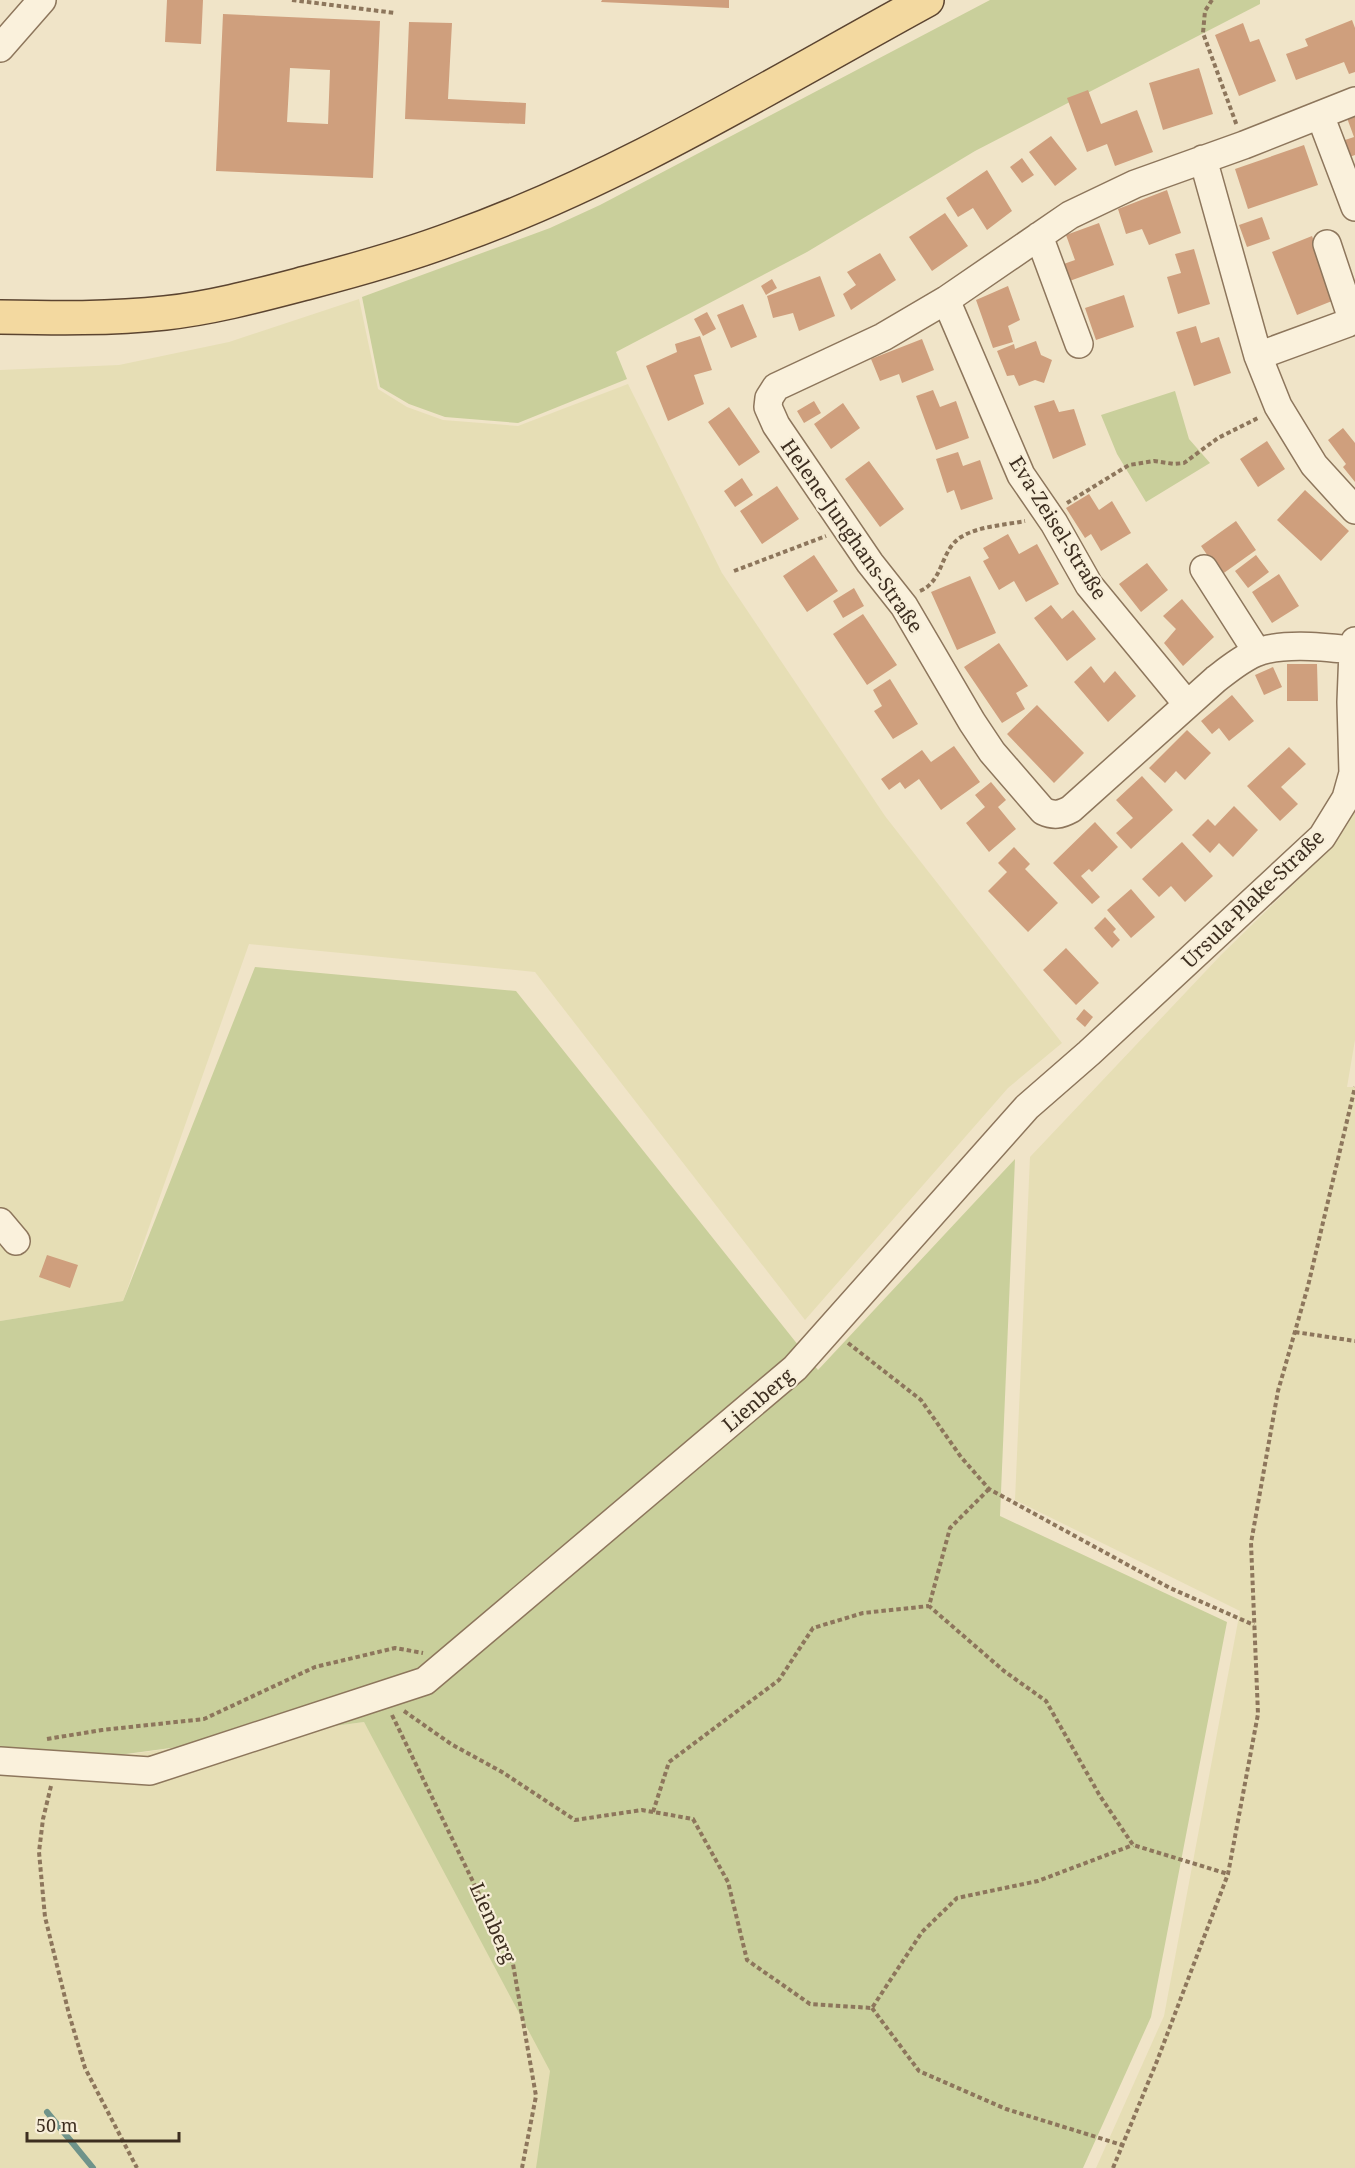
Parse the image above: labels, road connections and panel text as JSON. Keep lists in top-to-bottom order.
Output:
{
  "streets": {
    "street": [
      "Eva-Zeisel-Straße",
      "Helene-Junghans-Straße",
      "Ursula-Plake-Straße",
      "Lienberg"
    ]
  },
  "crossings": [
    ["Eva-Zeisel-Straße", "Helene-Junghans-Straße"],
    ["Helene-Junghans-Straße", "Ursula-Plake-Straße"],
    ["Ursula-Plake-Straße", "Lienberg"]
  ],
  "scale_bar": "50 m"
}
